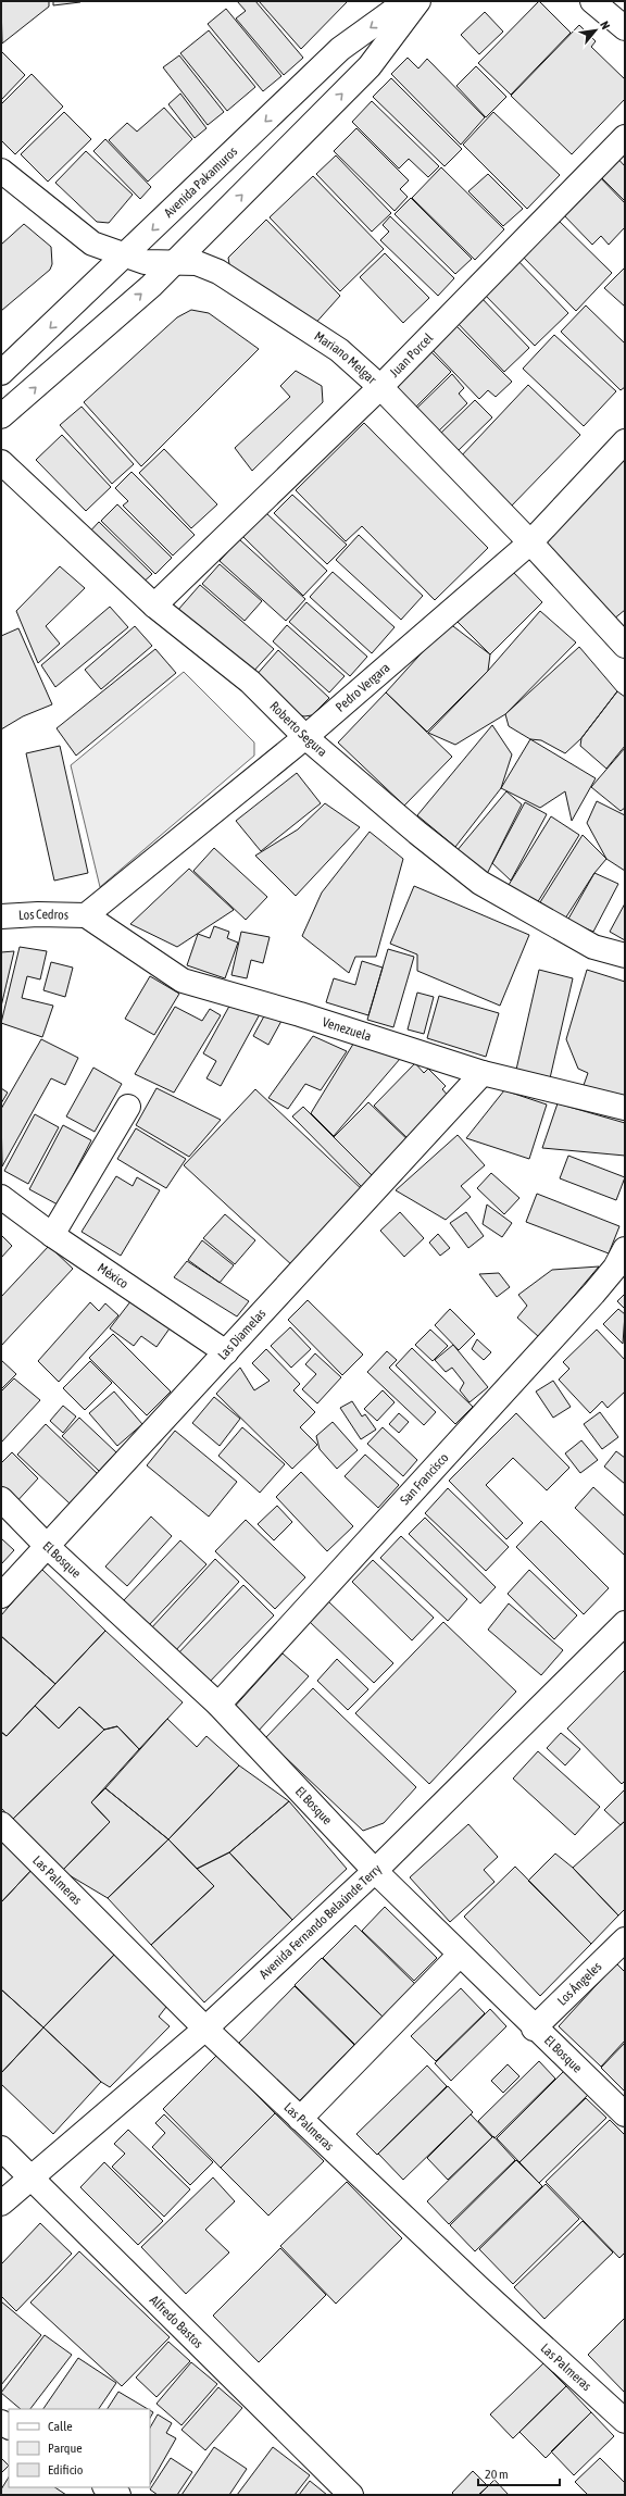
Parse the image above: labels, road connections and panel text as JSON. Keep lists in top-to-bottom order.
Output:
{
  "streets": {
    "main road": [
      "Avenida Pakamuros",
      "Juan Porcel",
      "Mariano Melgar",
      "Pedro Vergara",
      "Roberto Segura",
      "Los Cedros",
      "Venezuela",
      "México",
      "Las Diamelas",
      "San Francisco",
      "El Bosque",
      "Las Palmeras",
      "Avenida Fernando Belaúnde Terry",
      "Los Ángeles",
      "Alfredo Bastos"
    ]
  },
  "crossings": [
    ["Avenida Pakamuros", "Mariano Melgar"],
    ["Juan Porcel", "Mariano Melgar"],
    ["Juan Porcel", "Roberto Segura"],
    ["Mariano Melgar", "Pedro Vergara"],
    ["Pedro Vergara", "Roberto Segura"],
    ["Pedro Vergara", "Los Cedros"],
    ["Pedro Vergara", "Venezuela"],
    ["Los Cedros", "Venezuela"],
    ["Venezuela", "Las Diamelas"],
    ["México", "Las Diamelas"],
    ["Las Diamelas", "El Bosque"],
    ["San Francisco", "El Bosque"],
    ["El Bosque", "Avenida Fernando Belaúnde Terry"],
    ["El Bosque", "Los Ángeles"],
    ["Las Palmeras", "Avenida Fernando Belaúnde Terry"],
    ["Avenida Fernando Belaúnde Terry", "Alfredo Bastos"]
  ],
  "legend": ["Calle", "Parque", "Edificio"],
  "scale_bar": "20 m",
  "north": "top right"
}
